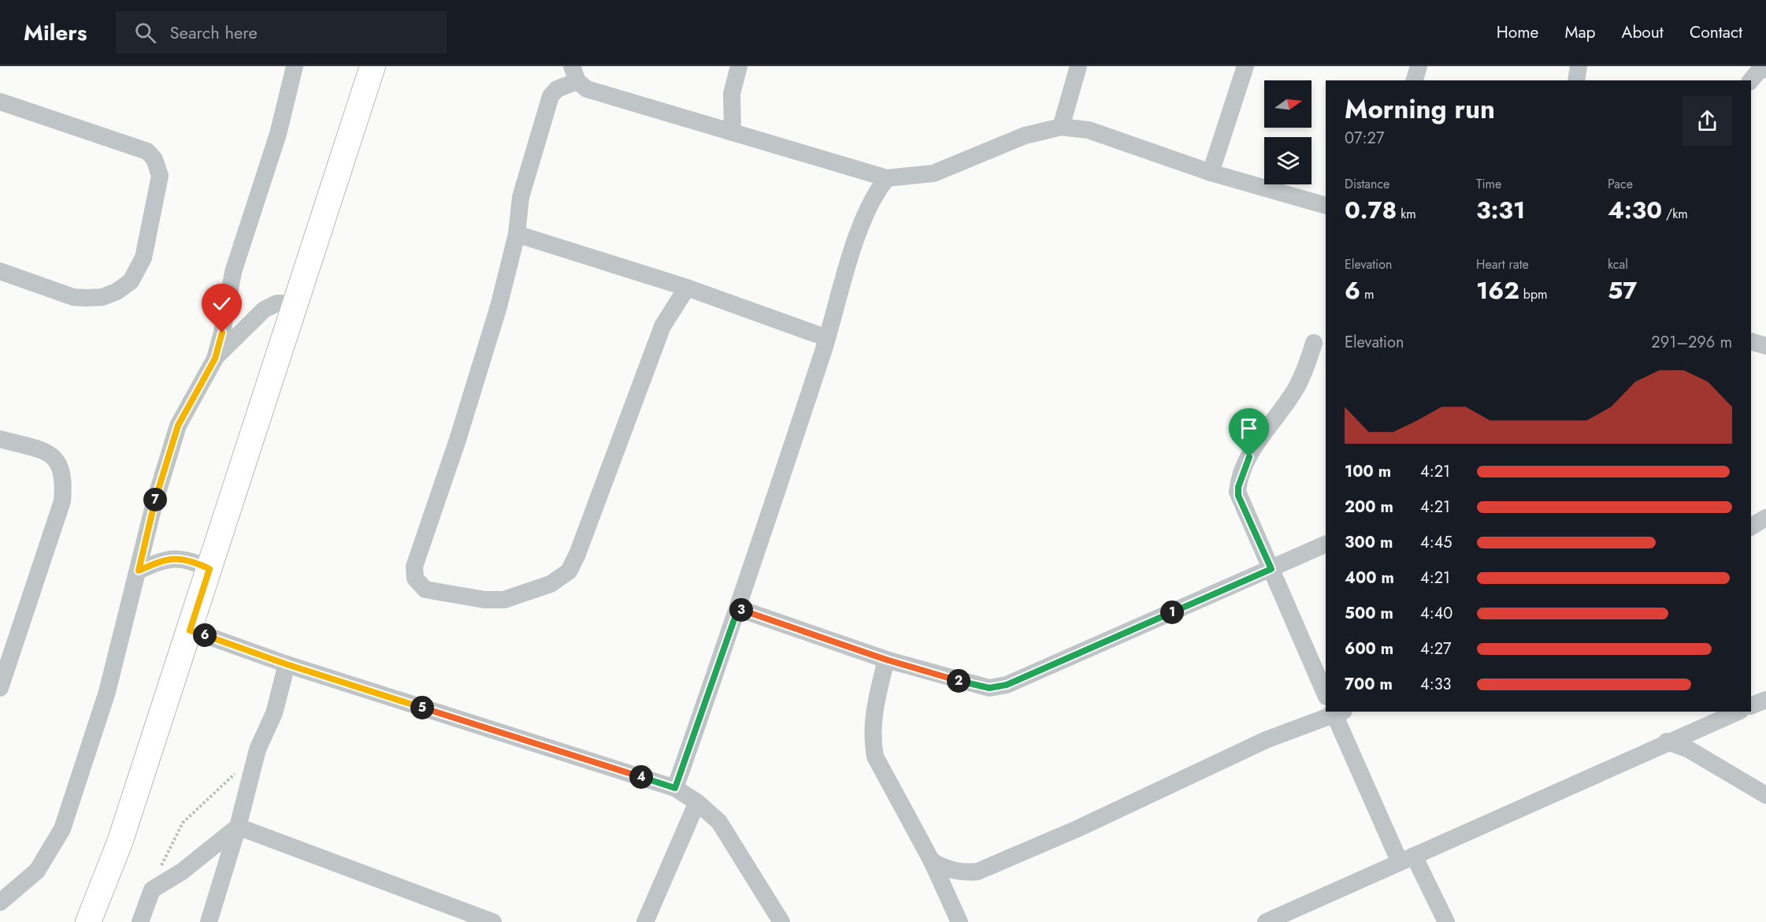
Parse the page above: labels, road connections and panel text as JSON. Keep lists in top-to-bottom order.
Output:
{
  "north": "right",
  "page": {
    "header": "Milers",
    "search": "Search here",
    "nav": [
      "Home",
      "Map",
      "About",
      "Contact"
    ],
    "heading": ["Morning run", "07:27"],
    "stats": [
      ["Distance", "0.78 km"],
      ["Time", "3:31"],
      ["Pace", "4:30 /km"],
      ["Elevation", "6 m"],
      ["Heart rate", "162 bpm"],
      ["kcal", "57"]
    ],
    "chart": ["Elevation", "291–296 m"],
    "list": [
      {
        "name": "100 m",
        "note": "4:21"
      },
      {
        "name": "200 m",
        "note": "4:21"
      },
      {
        "name": "300 m",
        "note": "4:45"
      },
      {
        "name": "400 m",
        "note": "4:21"
      },
      {
        "name": "500 m",
        "note": "4:40"
      },
      {
        "name": "600 m",
        "note": "4:27"
      },
      {
        "name": "700 m",
        "note": "4:33"
      }
    ],
    "pins": [
      "7",
      "3",
      "1",
      "6",
      "2",
      "5",
      "4"
    ]
  }
}
